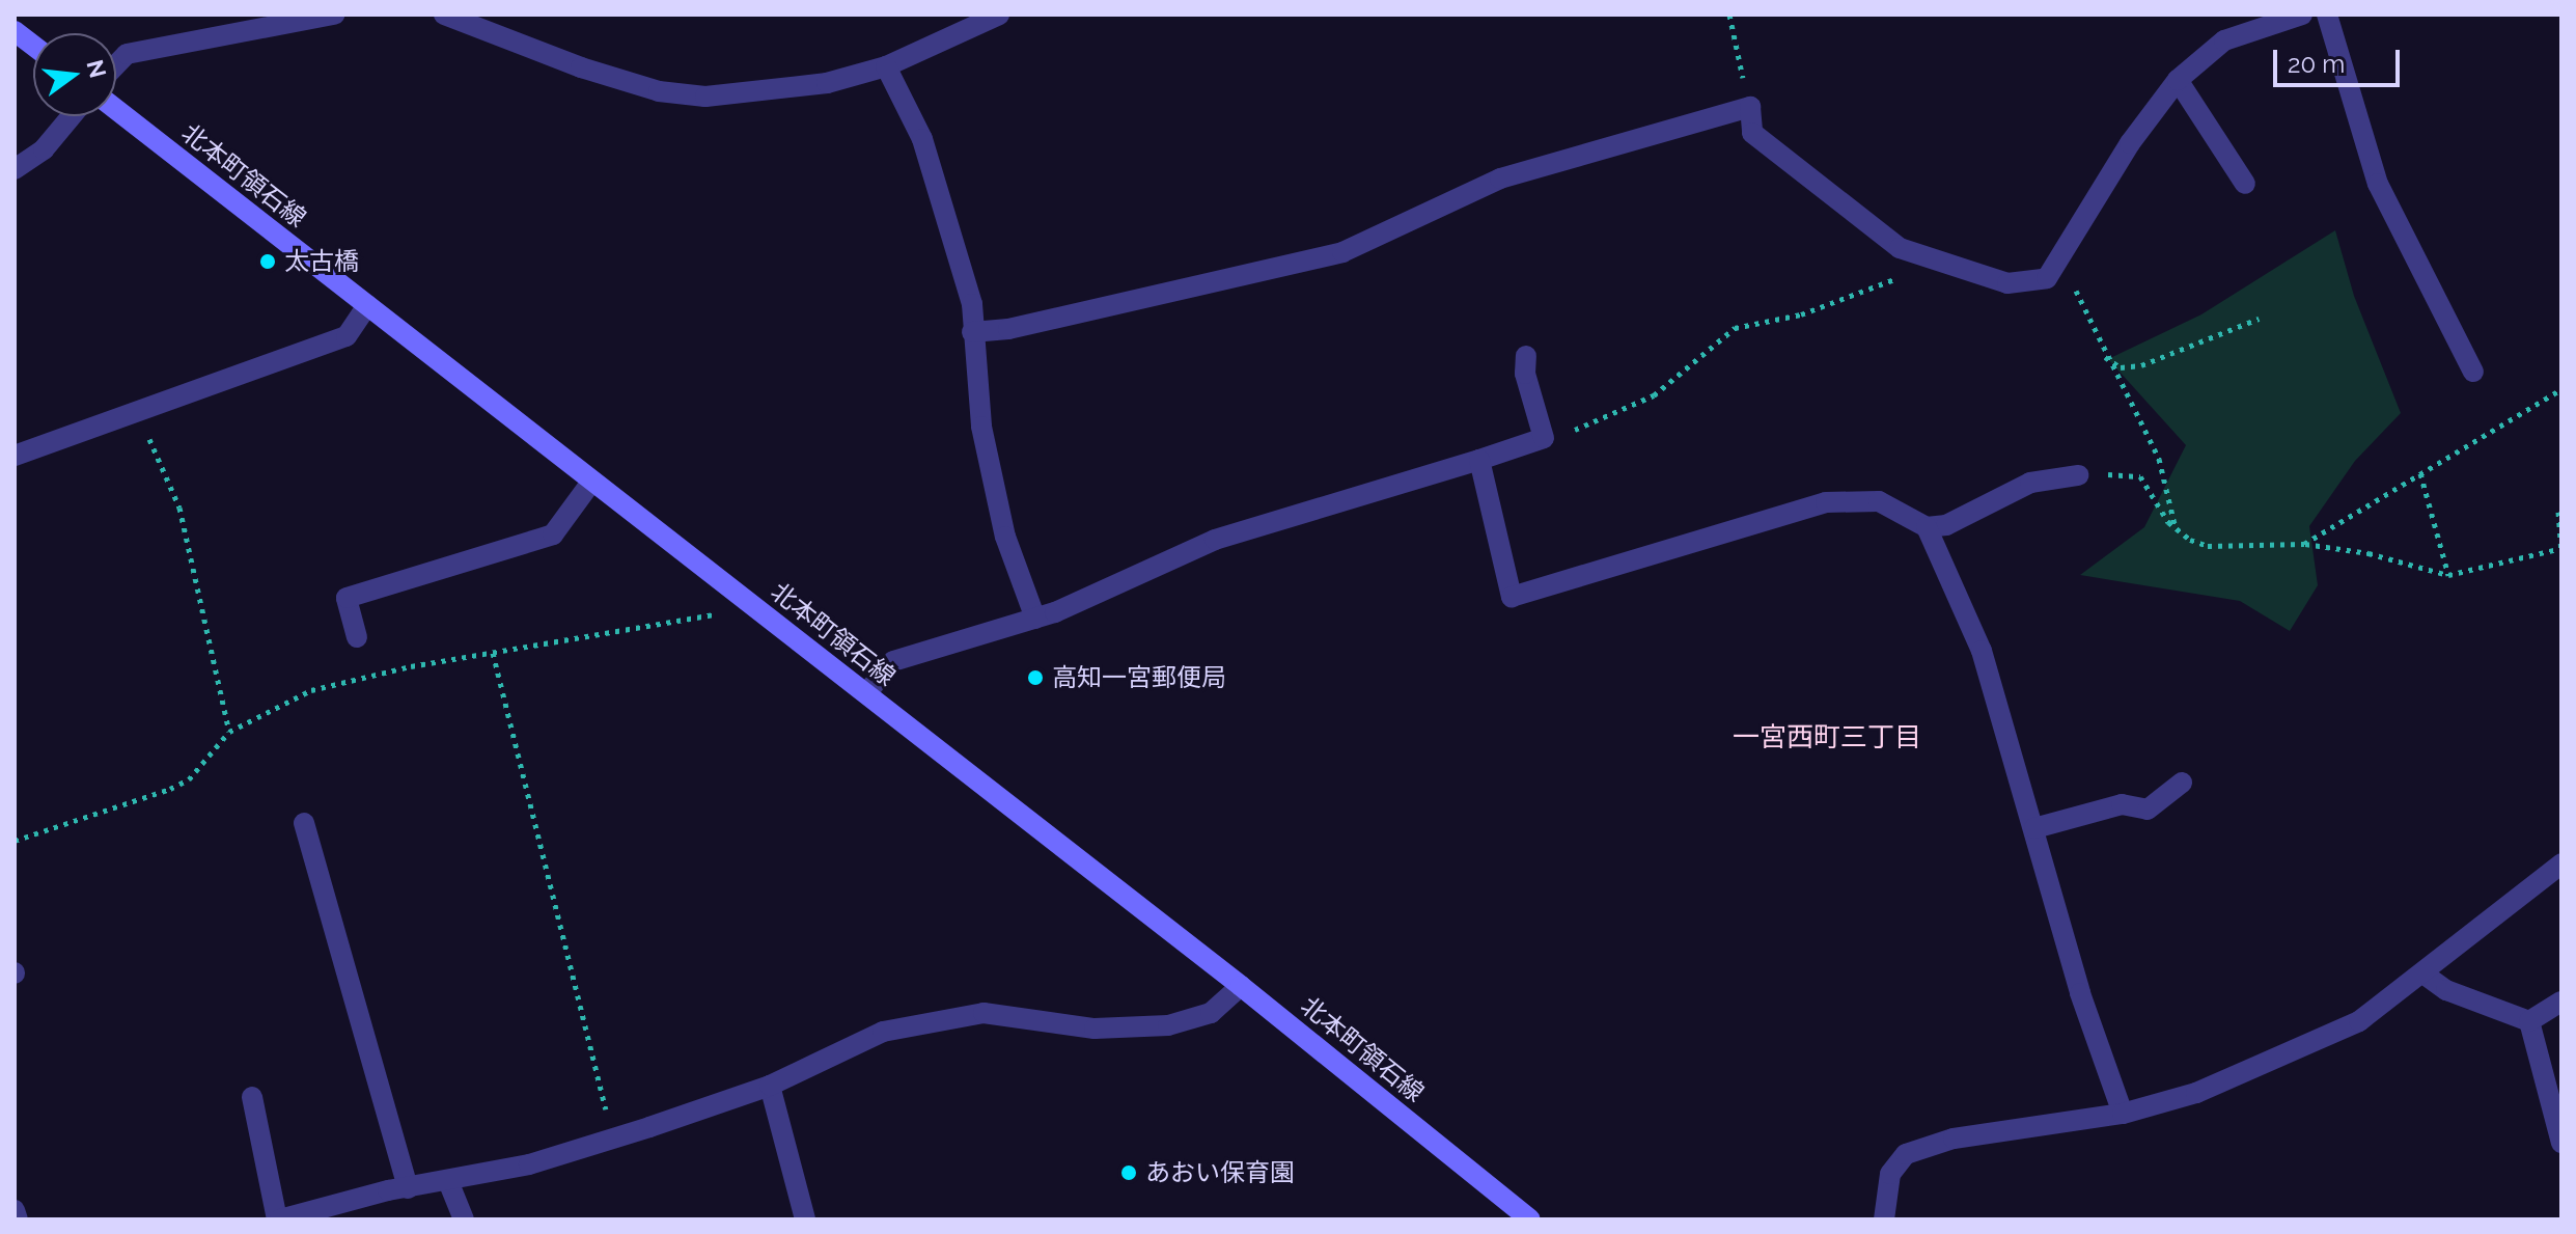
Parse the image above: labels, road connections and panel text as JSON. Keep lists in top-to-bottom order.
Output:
{
  "streets": {
    "main road": ["北本町領石線"]
  },
  "districts": ["一宮西町三丁目"],
  "places": ["太古橋", "高知一宮郵便局", "あおい保育園"],
  "scale_bar": "20 m",
  "north": "right"
}
